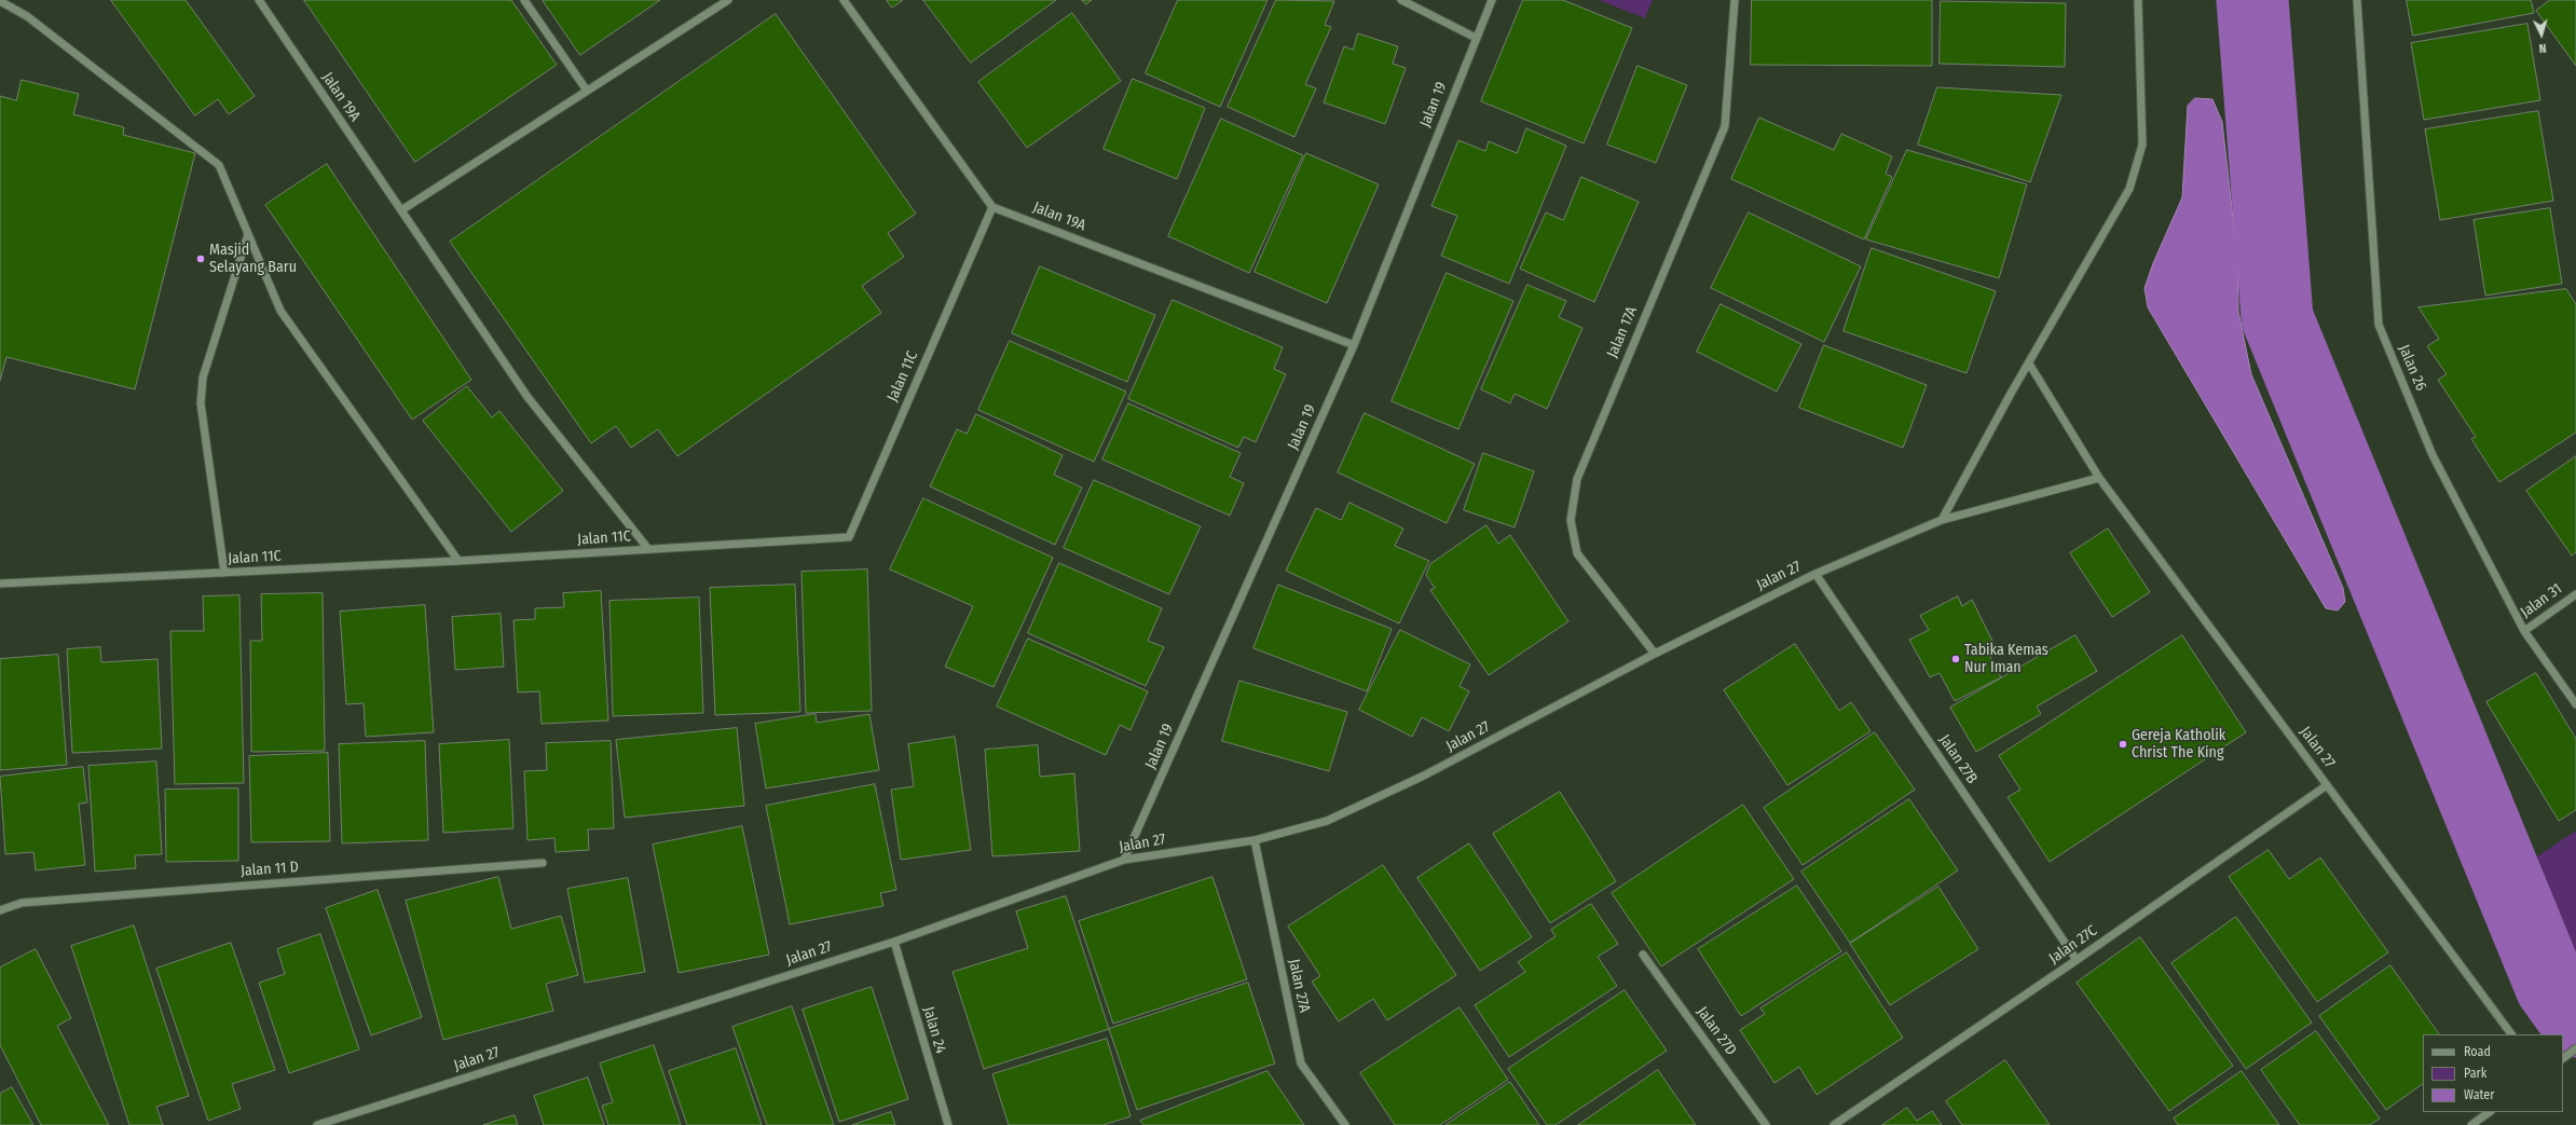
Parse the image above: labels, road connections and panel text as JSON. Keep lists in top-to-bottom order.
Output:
{
  "streets": {
    "street": [
      "Jalan 19A",
      "Jalan 19",
      "Jalan 17A",
      "Jalan 26",
      "Jalan 11C",
      "Jalan 27",
      "Jalan 31",
      "Jalan 27B",
      "Jalan 11 D",
      "Jalan 27C",
      "Jalan 27A",
      "Jalan 24",
      "Jalan 27D"
    ]
  },
  "crossings": [
    ["Jalan 19A", "Jalan 19"],
    ["Jalan 19A", "Jalan 11C"],
    ["Jalan 19", "Jalan 27"],
    ["Jalan 17A", "Jalan 27"],
    ["Jalan 26", "Jalan 31"],
    ["Jalan 27", "Jalan 27B"],
    ["Jalan 27", "Jalan 27C"],
    ["Jalan 27", "Jalan 27A"],
    ["Jalan 27", "Jalan 24"],
    ["Jalan 27B", "Jalan 27C"]
  ],
  "places": ["Masjid Selayang Baru", "Tabika Kemas Nur Iman", "Gereja Katholik Christ The King"],
  "legend": ["Road", "Park", "Water"],
  "north": "bottom"
}
